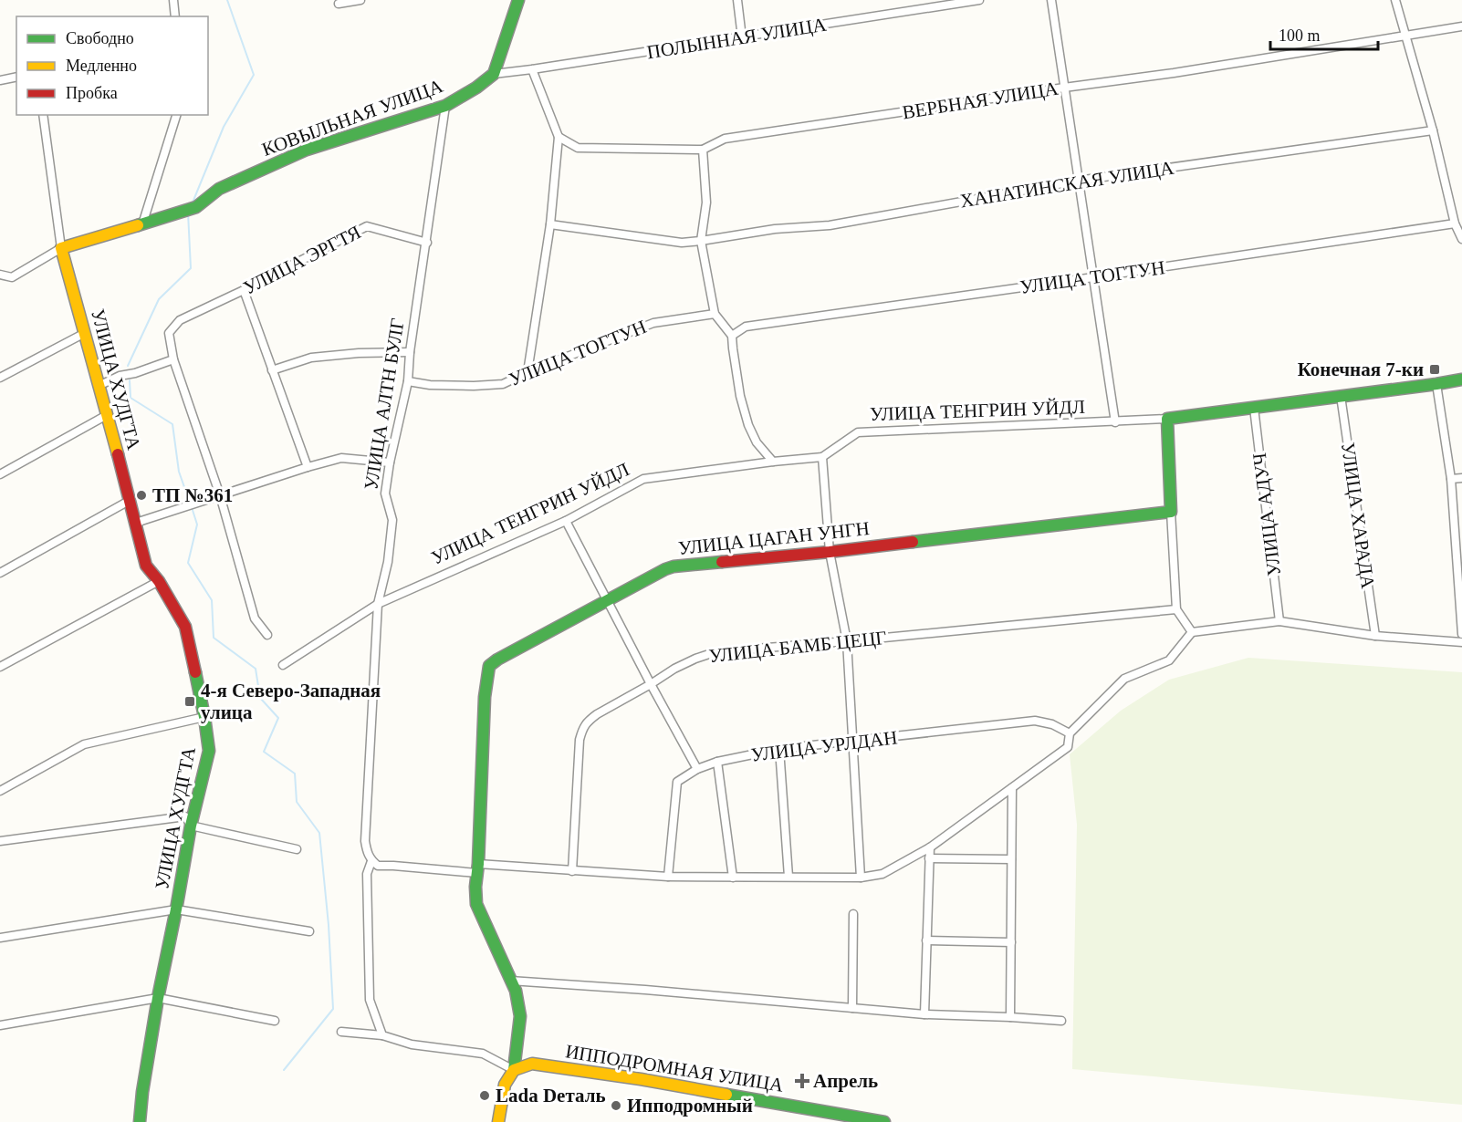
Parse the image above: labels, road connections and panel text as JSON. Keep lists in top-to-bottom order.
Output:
{
  "streets": {
    "street": [
      "ПОЛЫННАЯ УЛИЦА",
      "ВЕРБНАЯ УЛИЦА",
      "КОВЫЛЬНАЯ УЛИЦА",
      "ХАНАТИНСКАЯ УЛИЦА",
      "УЛИЦА ЭРГТЯ",
      "УЛИЦА ТОГТУН",
      "УЛИЦА ХУДГТА",
      "УЛИЦА АЛТН БУЛГ",
      "УЛИЦА ТЕНГРИН УЙДЛ",
      "УЛИЦА АДУЧ",
      "УЛИЦА ХАРАДА",
      "УЛИЦА ЦАГАН УНГН",
      "УЛИЦА БАМБ ЦЕЦГ",
      "УЛИЦА УРЛДАН",
      "ИППОДРОМНАЯ УЛИЦА"
    ]
  },
  "crossings": [
    ["ПОЛЫННАЯ УЛИЦА", "КОВЫЛЬНАЯ УЛИЦА"],
    ["КОВЫЛЬНАЯ УЛИЦА", "УЛИЦА ХУДГТА"],
    ["КОВЫЛЬНАЯ УЛИЦА", "УЛИЦА АЛТН БУЛГ"],
    ["УЛИЦА ЭРГТЯ", "УЛИЦА АЛТН БУЛГ"],
    ["УЛИЦА ТОГТУН", "УЛИЦА АЛТН БУЛГ"],
    ["УЛИЦА АЛТН БУЛГ", "УЛИЦА ТЕНГРИН УЙДЛ"],
    ["УЛИЦА ТЕНГРИН УЙДЛ", "УЛИЦА АДУЧ"],
    ["УЛИЦА ТЕНГРИН УЙДЛ", "УЛИЦА ХАРАДА"],
    ["УЛИЦА ЦАГАН УНГН", "ИППОДРОМНАЯ УЛИЦА"]
  ],
  "places": {
    "transit": ["Конечная 7-ки", "4-я Северо-Западная улица"],
    "other": ["ТП №361", "Lada Dеталь", "Ипподромный"],
    "health": ["Апрель"]
  },
  "legend": ["Свободно", "Медленно", "Пробка"],
  "scale_bar": "100 m"
}
